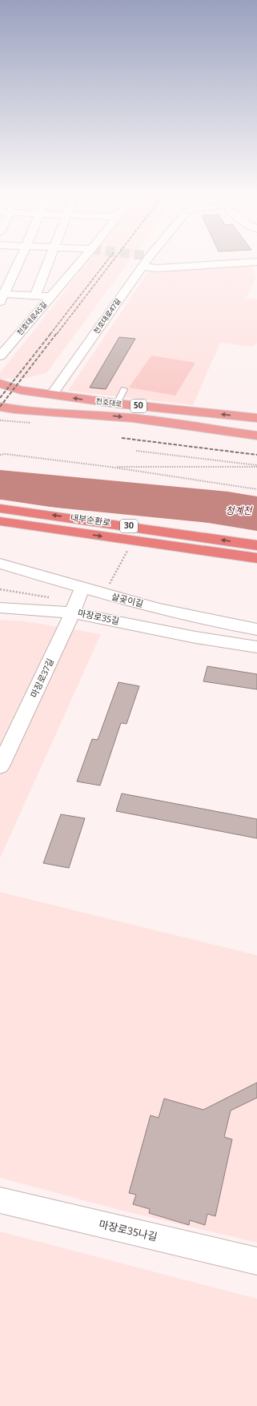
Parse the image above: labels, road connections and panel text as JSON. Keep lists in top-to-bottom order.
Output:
{
  "streets": {
    "highway": ["내부순환로", "30"],
    "main road": ["천호대로", "50"],
    "street": [
      "천호대로47길",
      "천호대로45길",
      "살곶이길",
      "마장로35길",
      "마장로37길",
      "마장로35나길"
    ]
  },
  "crossings": [
    ["천호대로47길", "천호대로"],
    ["살곶이길", "마장로37길"],
    ["마장로35길", "마장로37길"]
  ],
  "water": ["청계천"]
}
